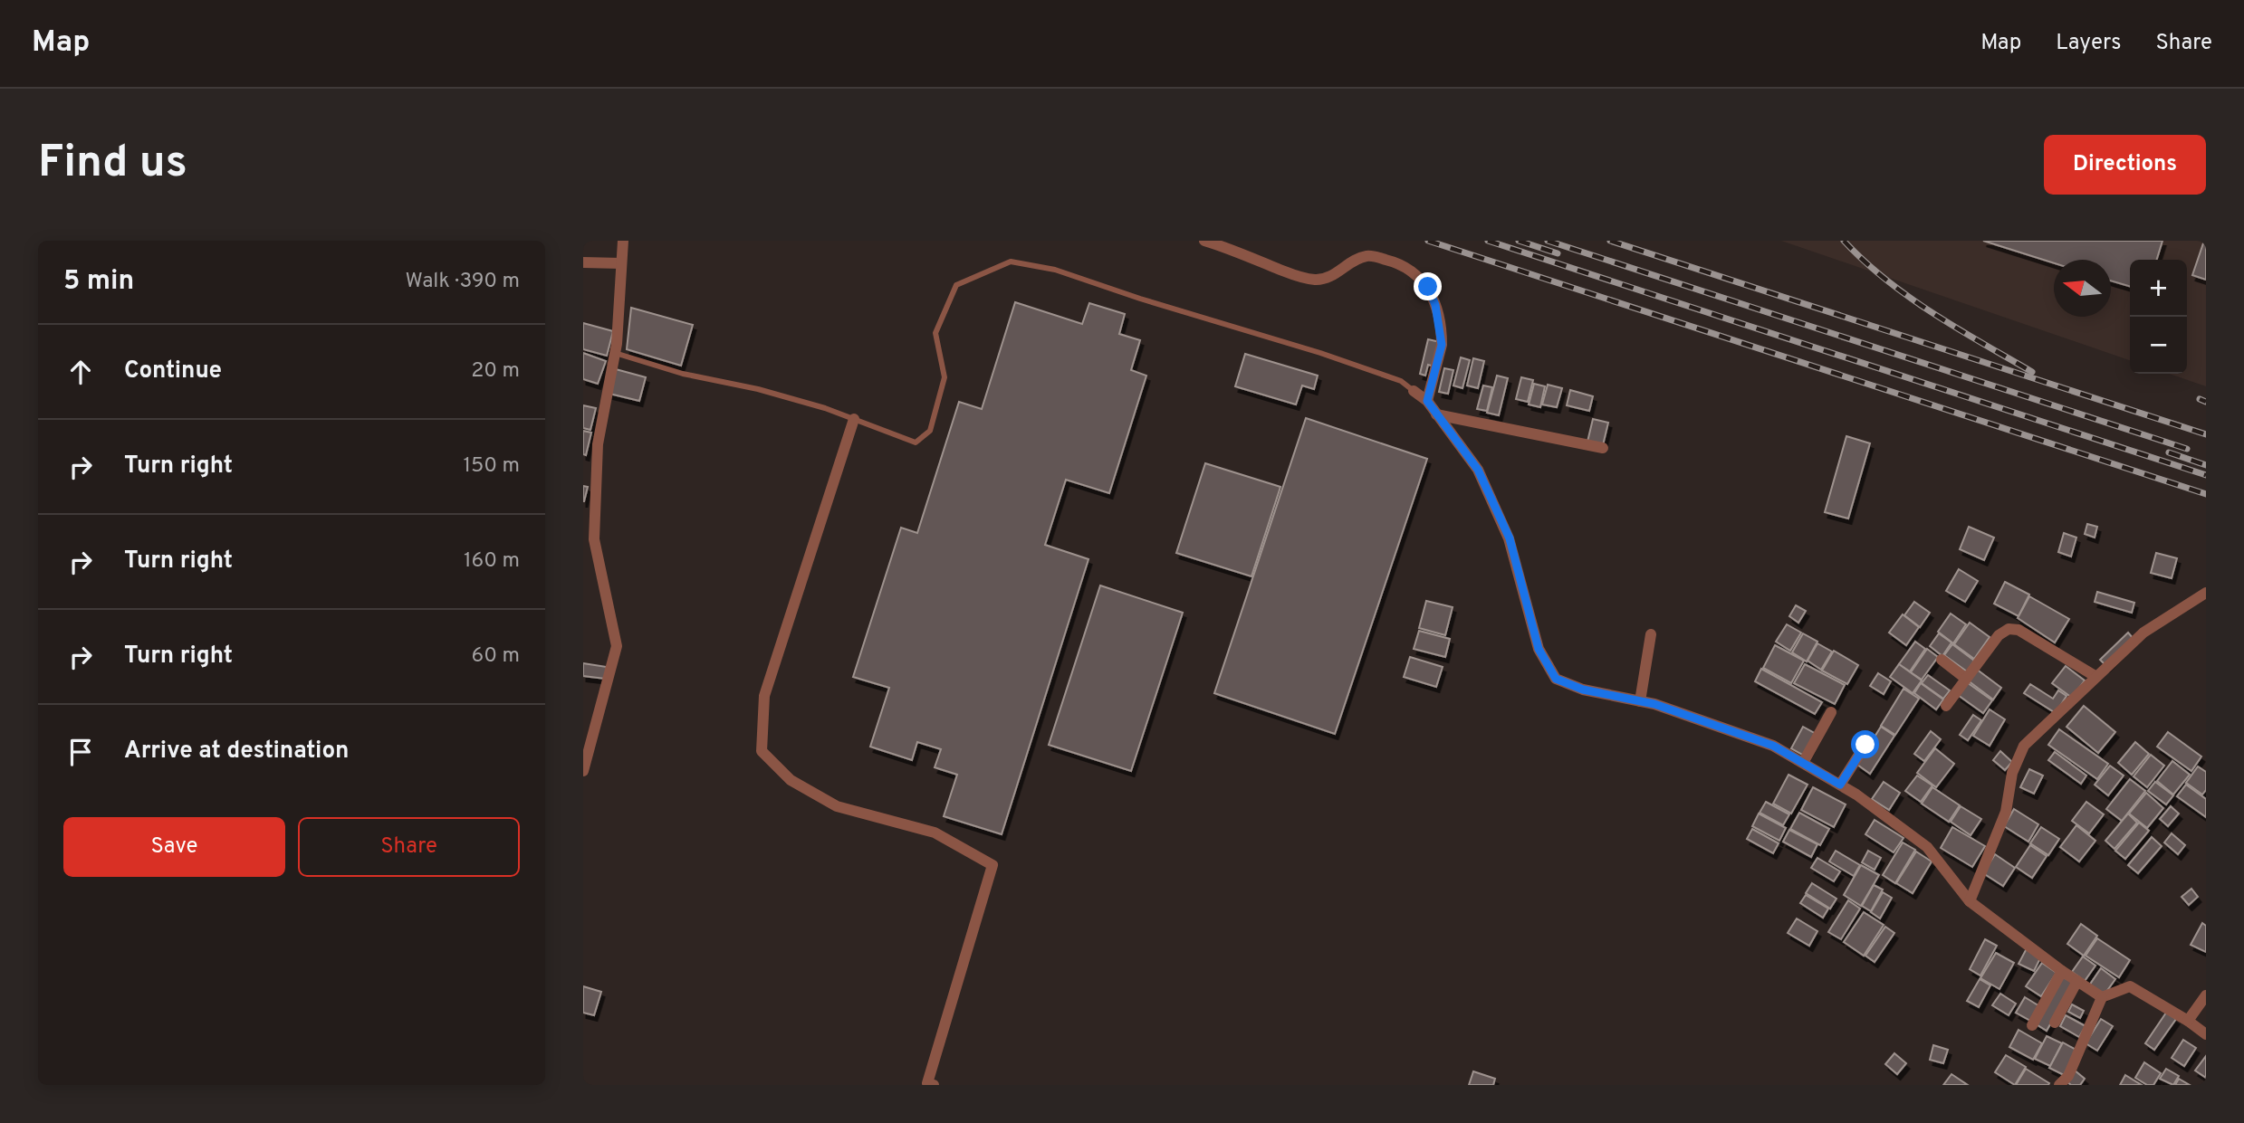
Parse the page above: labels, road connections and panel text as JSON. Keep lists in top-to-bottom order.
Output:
{
  "north": "left",
  "page": {
    "header": "Map",
    "nav": ["Map", "Layers", "Share"],
    "buttons": [
      "Directions",
      ["Save", "Share"]
    ],
    "title": "Find us",
    "heading": ["5 min", "Walk · 390 m"],
    "map_buttons": ["+", "−"],
    "list": [
      ["Continue", "20 m"],
      ["Turn right", "150 m"],
      ["Turn right", "160 m"],
      ["Turn right", "60 m"],
      "Arrive at destination"
    ]
  }
}
